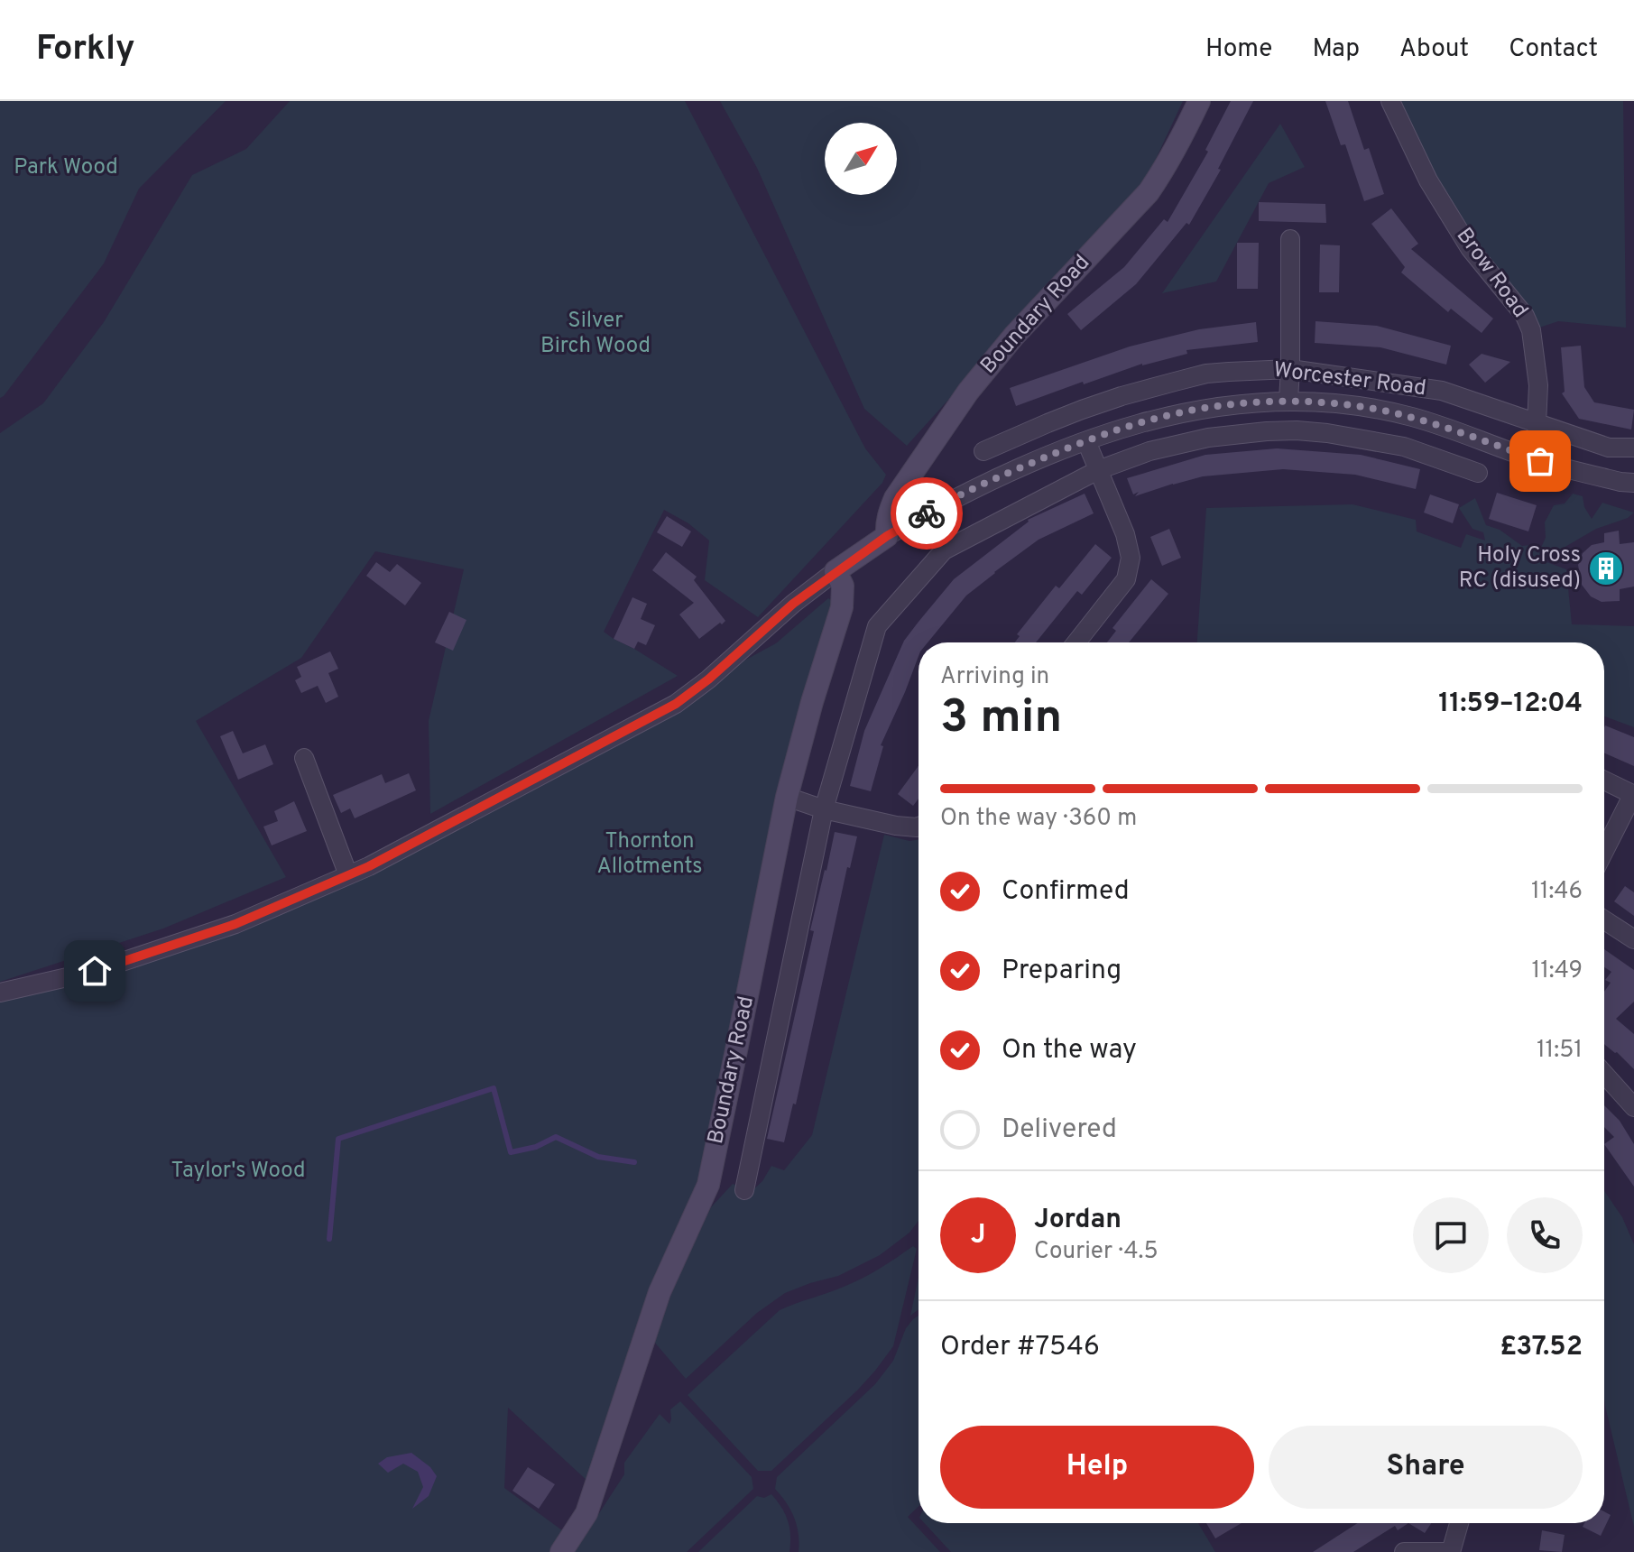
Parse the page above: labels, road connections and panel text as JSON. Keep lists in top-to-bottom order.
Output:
{
  "streets": {
    "main road": ["Boundary Road", "Worcester Road"],
    "street": ["Brow Road"]
  },
  "crossings": [
    ["Brow Road", "Worcester Road"],
    ["Boundary Road", "Worcester Road"]
  ],
  "parks": [
    "Park Wood",
    "Silver Birch Wood",
    "Thornton Allotments",
    "Taylor's Wood"
  ],
  "places": {
    "building": ["Holy Cross RC (disused)"]
  },
  "north": "top right",
  "page": {
    "header": "Forkly",
    "nav": [
      "Home",
      "Map",
      "About",
      "Contact"
    ],
    "heading": ["3 min", "Arriving in", "11:59–12:04"],
    "panel": [
      "Jordan",
      "Courier · 4.5",
      "Order #7546",
      "£37.52"
    ],
    "bar": "On the way · 360 m",
    "list": [
      ["Confirmed", "11:46"],
      ["Preparing", "11:49"],
      ["On the way", "11:51"],
      "Delivered"
    ],
    "round": "J",
    "buttons": ["Help", "Share"]
  }
}
